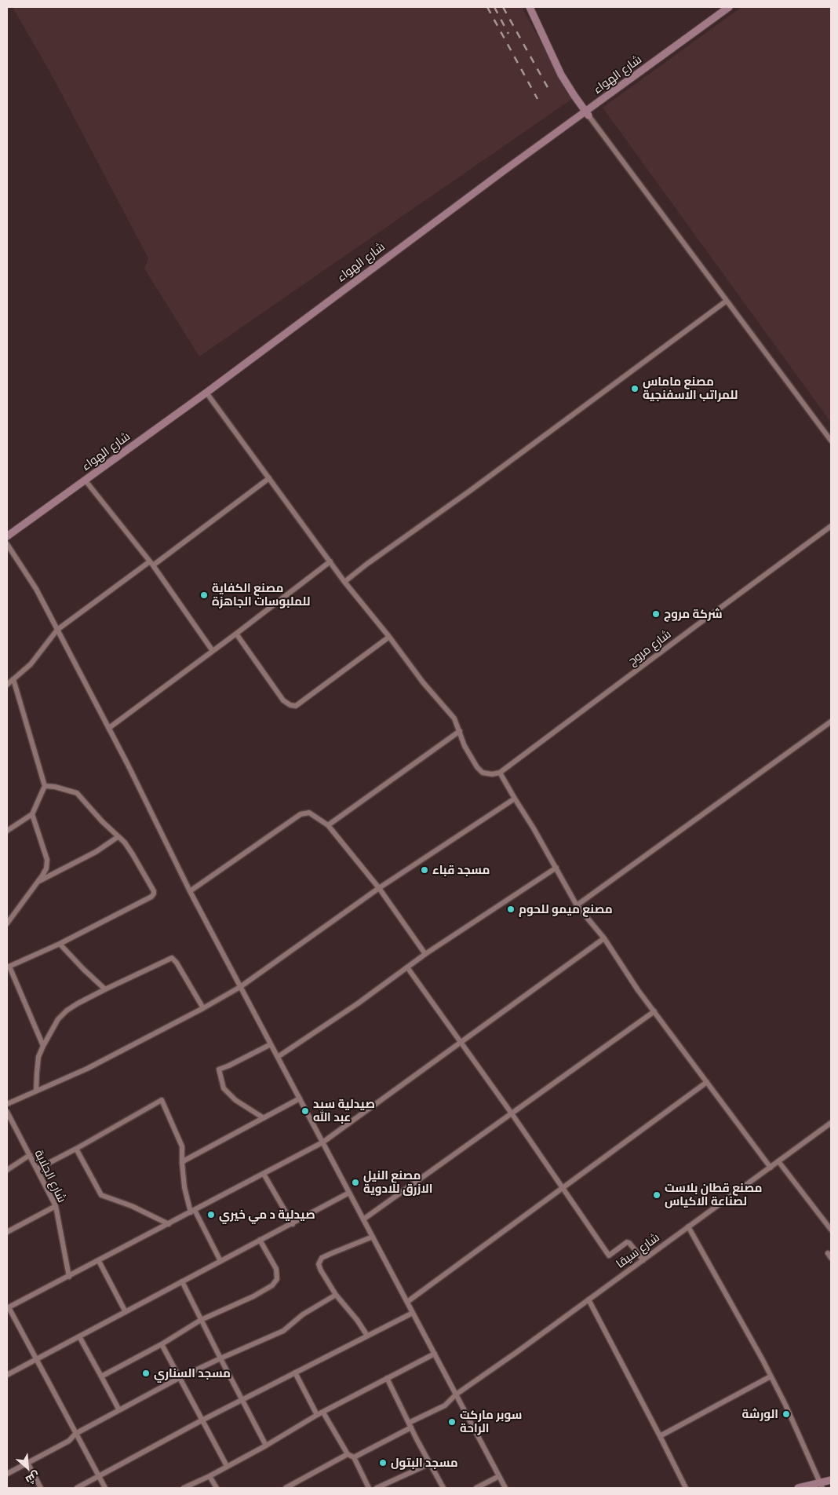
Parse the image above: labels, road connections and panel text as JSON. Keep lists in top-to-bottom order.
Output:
{
  "streets": {
    "street": [
      "شارع الهواء",
      "شارع مروج",
      "شارع الجلابة",
      "شارع سيقا"
    ]
  },
  "places": [
    "مصنع ماماس للمراتب الاسفنجية",
    "مصنع الكفاية للملبوسات الجاهزة",
    "شركة مروج",
    "مسجد قباء",
    "مصنع ميمو للحوم",
    "صيدلية سيد عبد الله",
    "مصنع النيل الازرق للادوية",
    "مصنع قطان بلاست لصناعة الاكياس",
    "صيدلية د مي خيري",
    "مسجد السناري",
    "الورشة",
    "سوبر ماركت الراحة",
    "مسجد البتول"
  ],
  "north": "bottom right"
}
